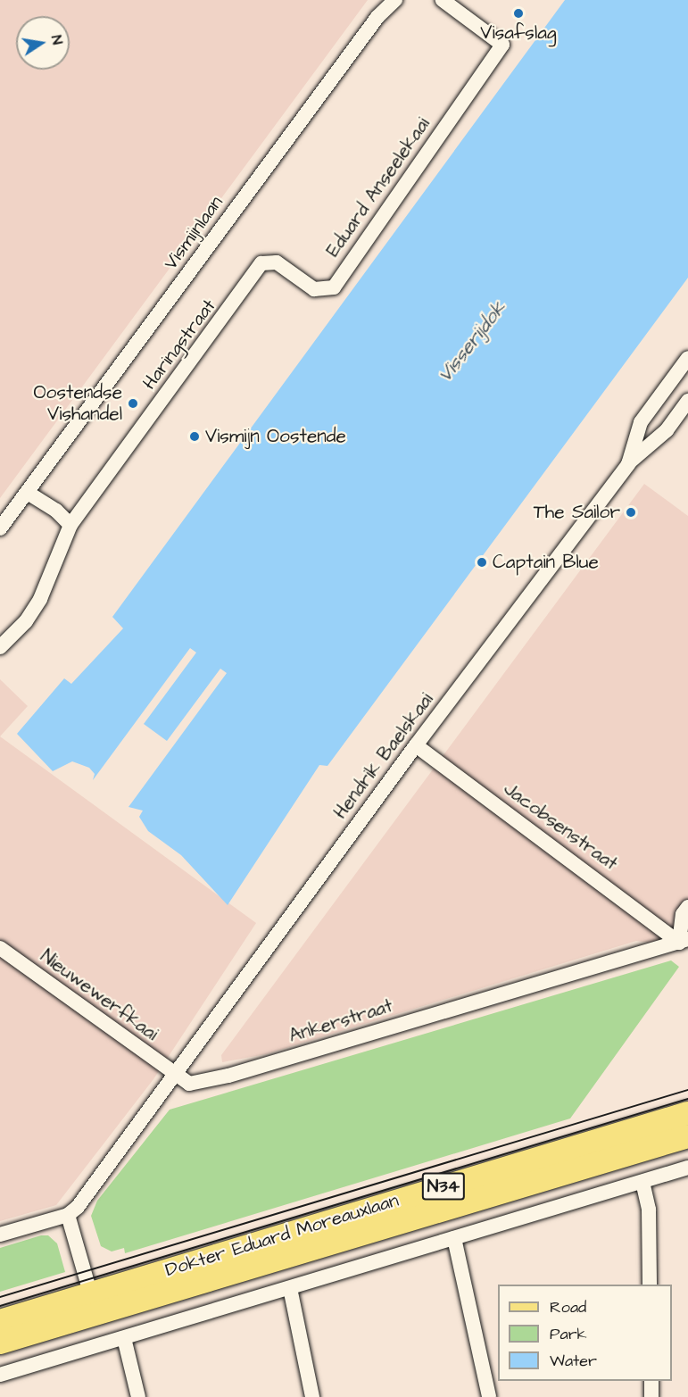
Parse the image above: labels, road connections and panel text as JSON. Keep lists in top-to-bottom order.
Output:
{
  "streets": {
    "main road": ["N34", "Dokter Eduard Moreauxlaan"],
    "street": [
      "Eduard Anseelekaai",
      "Vismijnlaan",
      "Haringstraat",
      "Hendrik Baelskaai",
      "Jacobsenstraat",
      "Nieuwewerfkaai",
      "Ankerstraat"
    ]
  },
  "crossings": [
    ["Eduard Anseelekaai", "Haringstraat"],
    ["Hendrik Baelskaai", "Jacobsenstraat"],
    ["Hendrik Baelskaai", "Nieuwewerfkaai"],
    ["Hendrik Baelskaai", "Ankerstraat"],
    ["Jacobsenstraat", "Ankerstraat"],
    ["Nieuwewerfkaai", "Ankerstraat"]
  ],
  "water": ["Visserijdok"],
  "places": [
    "Visafslag",
    "Oostendse Vishandel",
    "Vismijn Oostende",
    "The Sailor",
    "Captain Blue"
  ],
  "legend": ["Road", "Park", "Water"],
  "north": "right"
}
